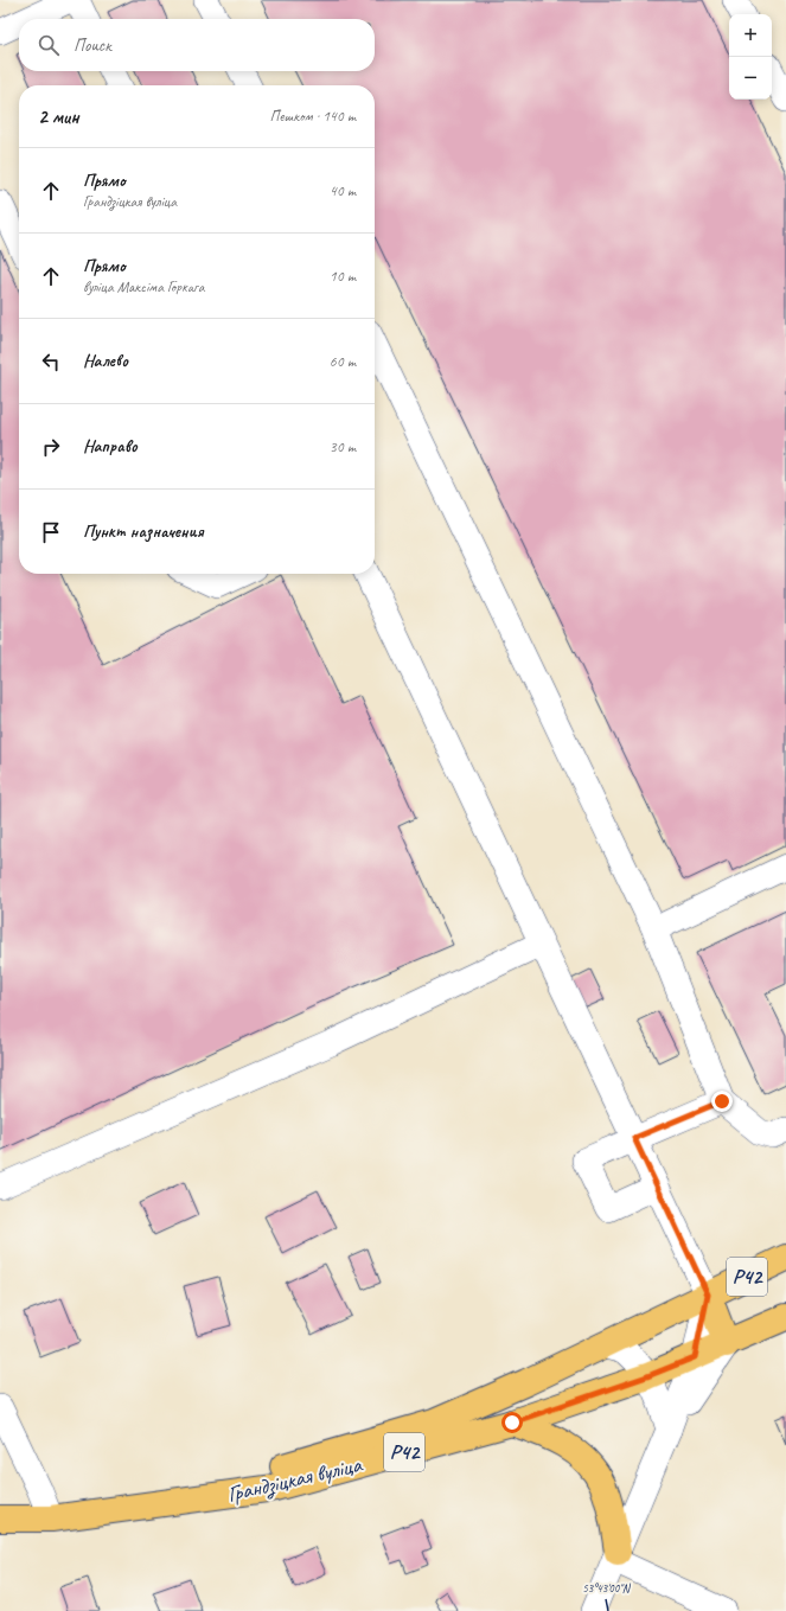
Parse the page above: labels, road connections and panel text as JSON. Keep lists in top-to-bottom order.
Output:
{
  "streets": {
    "main road": ["Р42", "Грандзіцкая вуліца"]
  },
  "crossings": [
    ["Р42", "Грандзіцкая вуліца"]
  ],
  "page": {
    "map_buttons": ["+", "−"],
    "search": "Поиск",
    "heading": ["2 мин", "Пешком · 140 m"],
    "list": [
      ["Прямо", "Грандзіцкая вуліца", "40 m"],
      ["Прямо", "вуліца Максіма Горкага", "10 m"],
      ["Налево", "60 m"],
      ["Направо", "30 m"],
      "Пункт назначения"
    ]
  },
  "coordinates": ["53°43'00\"N"]
}
